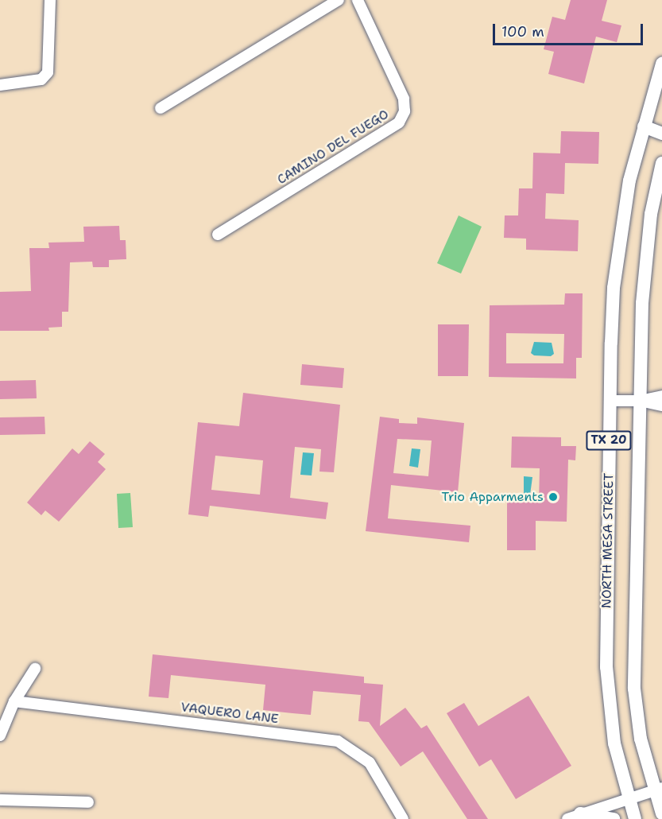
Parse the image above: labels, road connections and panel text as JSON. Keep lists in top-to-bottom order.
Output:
{
  "streets": {
    "main road": ["TX 20", "NORTH MESA STREET"],
    "street": ["CAMINO DEL FUEGO", "VAQUERO LANE"]
  },
  "places": ["Trio Apparments"],
  "scale_bar": "100 m"
}
